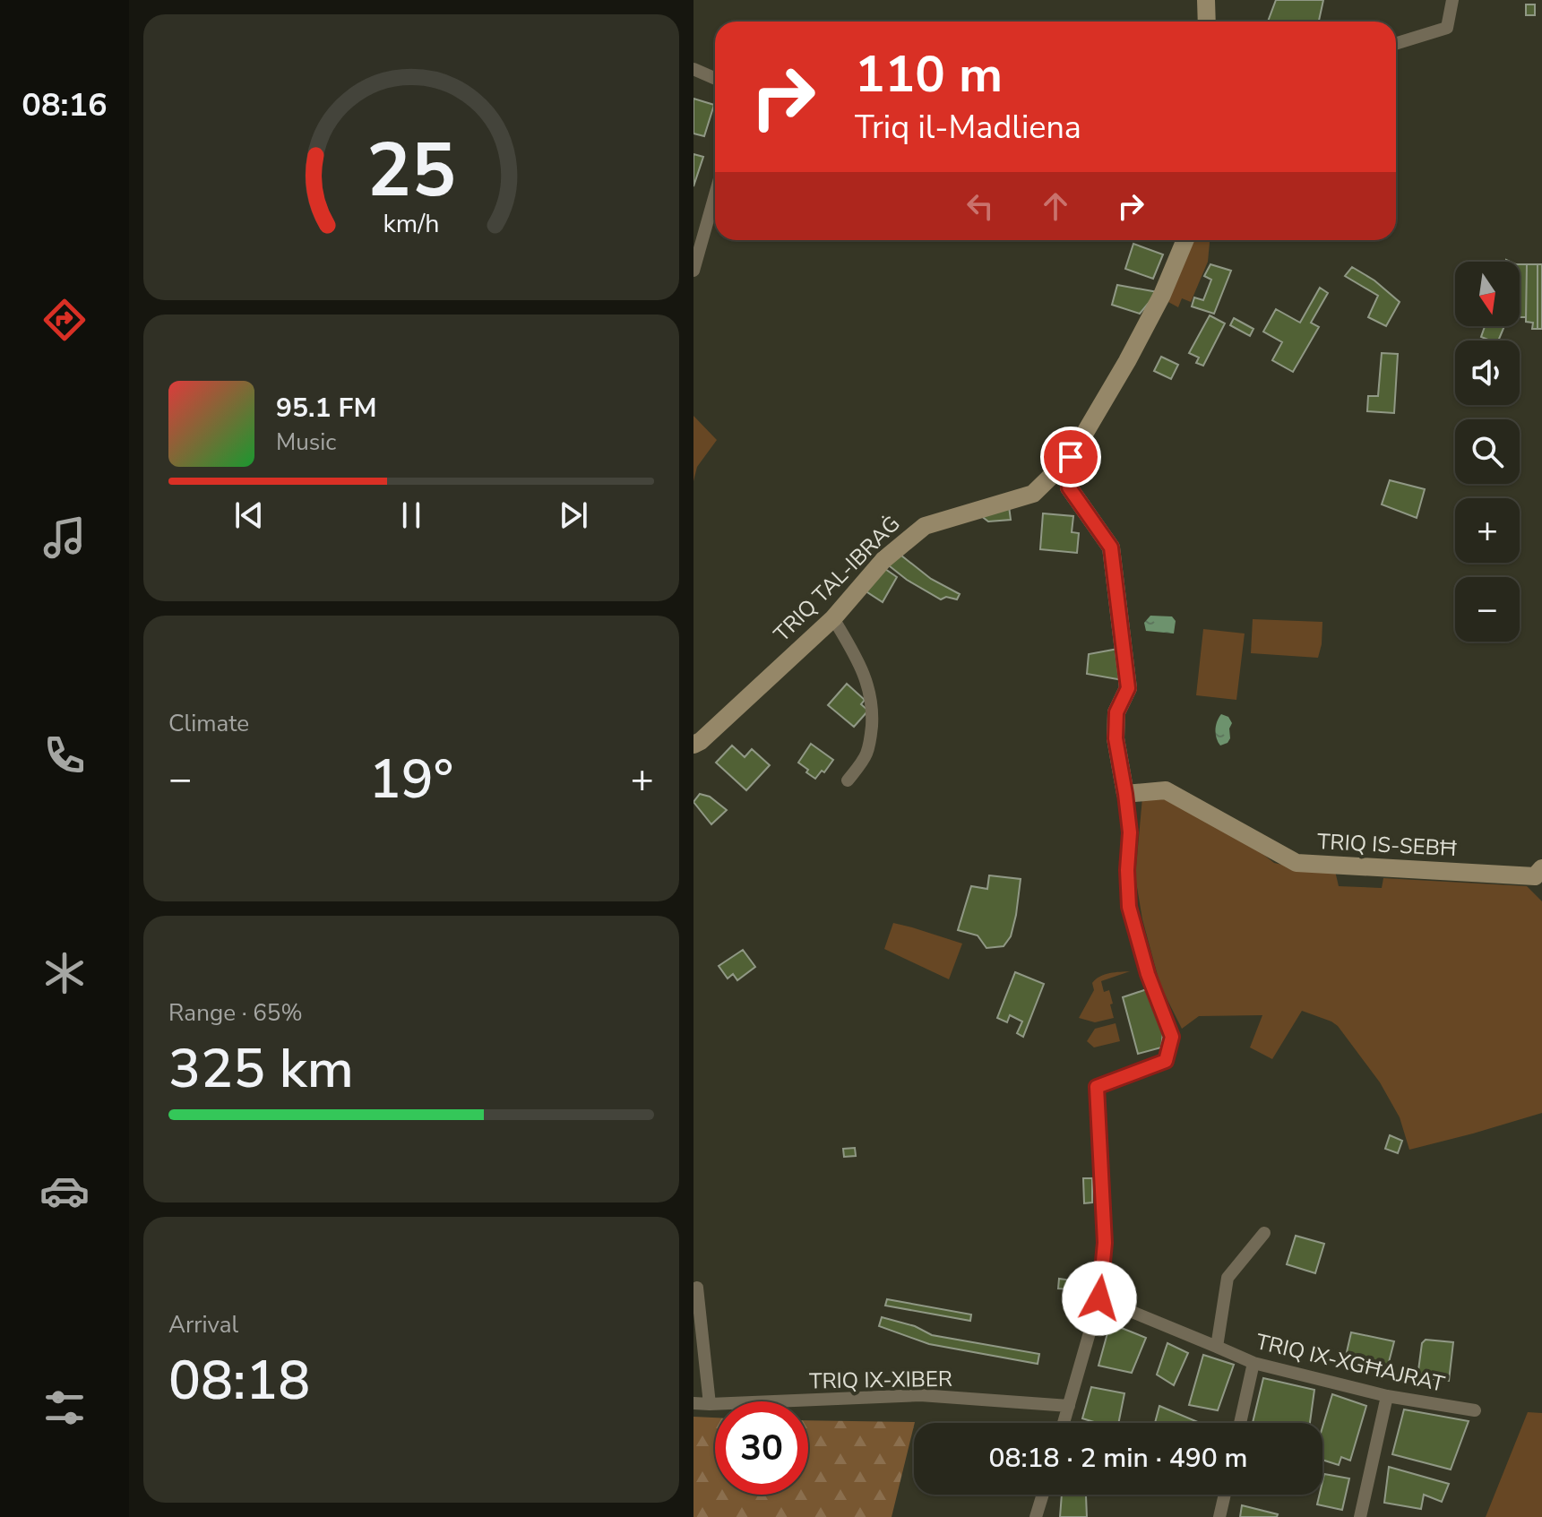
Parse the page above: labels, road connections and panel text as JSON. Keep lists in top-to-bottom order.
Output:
{
  "streets": {
    "main road": ["TRIQ TAL-IBRAĠ", "TRIQ IS-SEBĦ"],
    "street": ["TRIQ IX-XGĦAJRAT", "TRIQ IX-XIBER"]
  },
  "north": "bottom",
  "page": {
    "tabs": "08:16",
    "turn": ["110 m", "Triq il-Madliena"],
    "map_buttons": ["+", "−"],
    "song": ["95.1 FM", "Music"],
    "tile": [
      "Climate",
      ["Range · 65%", "325 km"],
      ["Arrival", "08:18"]
    ],
    "heat": ["−", "19°", "+"],
    "limit": "30",
    "trip": "08:18 · 2 min · 490 m",
    "gauge": ["25", "km/h"]
  }
}
